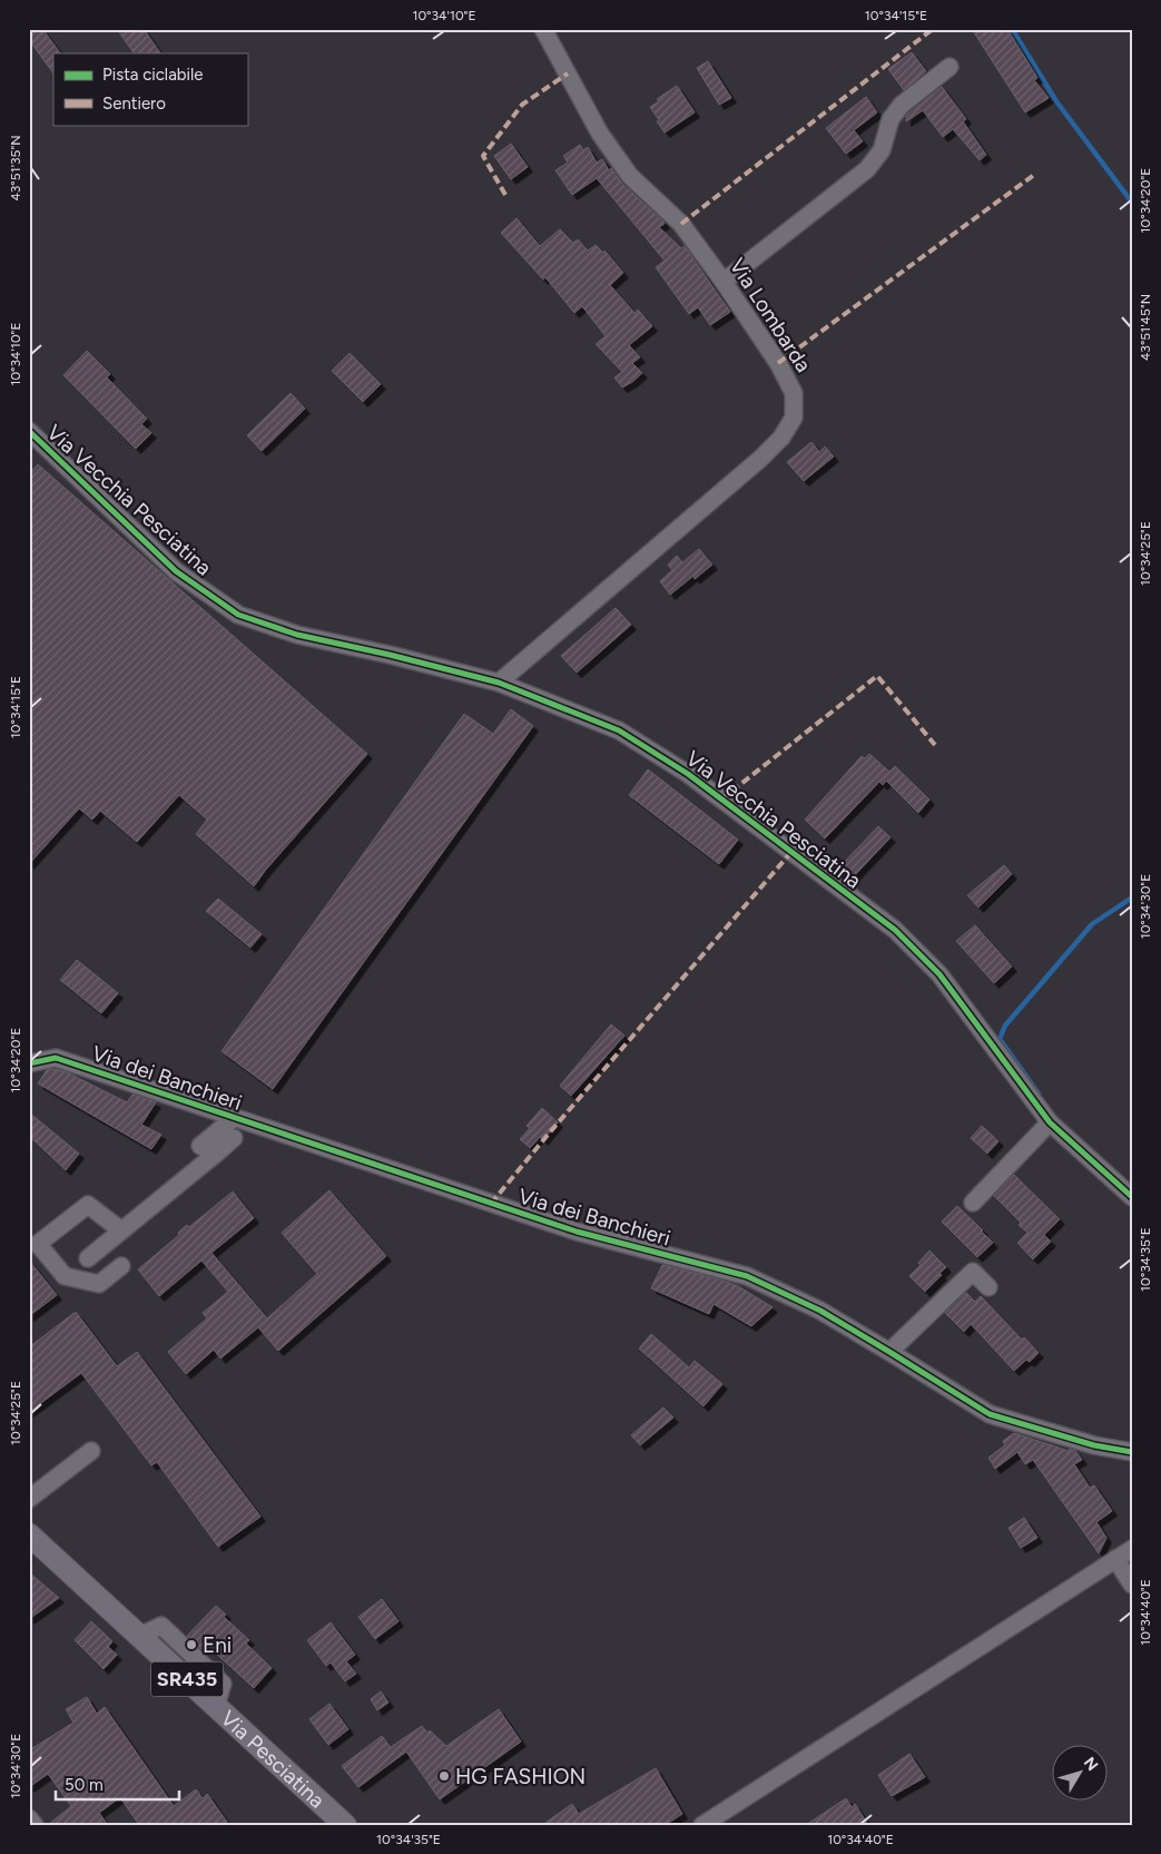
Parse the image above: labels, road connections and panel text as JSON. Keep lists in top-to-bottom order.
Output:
{
  "streets": {
    "main road": ["SR435", "Via Pesciatina"],
    "street": ["Via Lombarda", "Via Vecchia Pesciatina", "Via dei Banchieri"]
  },
  "crossings": [
    ["Via Lombarda", "Via Vecchia Pesciatina"]
  ],
  "places": ["Eni", "HG FASHION"],
  "legend": ["Pista ciclabile", "Sentiero"],
  "scale_bar": "50 m",
  "north": "top right",
  "coordinates": [
    "10°34'10\"E",
    "10°34'15\"E",
    "43°51'35\"N",
    "10°34'20\"E",
    "43°51'45\"N",
    "10°34'25\"E",
    "10°34'30\"E",
    "10°34'35\"E",
    "10°34'40\"E"
  ]
}
